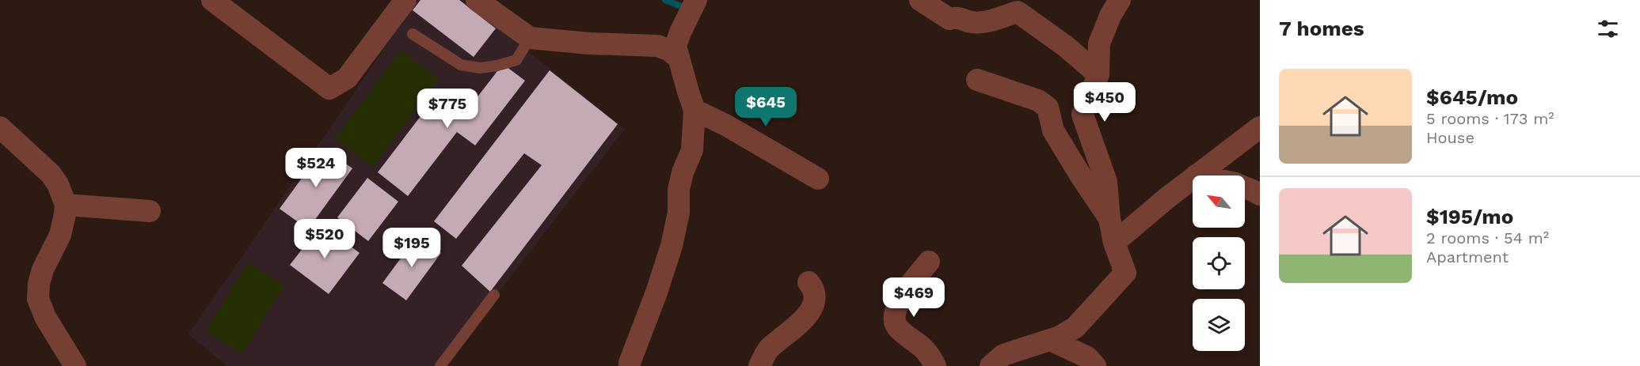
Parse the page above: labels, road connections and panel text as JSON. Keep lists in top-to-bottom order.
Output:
{
  "north": "top left",
  "page": {
    "heading": "7 homes",
    "list": [
      {
        "name": "$645/mo",
        "note": "5 rooms · 173 m² · House"
      },
      {
        "name": "$195/mo",
        "note": "2 rooms · 54 m² · Apartment"
      }
    ],
    "price": [
      "$450",
      "$645",
      "$775",
      "$524",
      "$520",
      "$195",
      "$469"
    ]
  }
}
